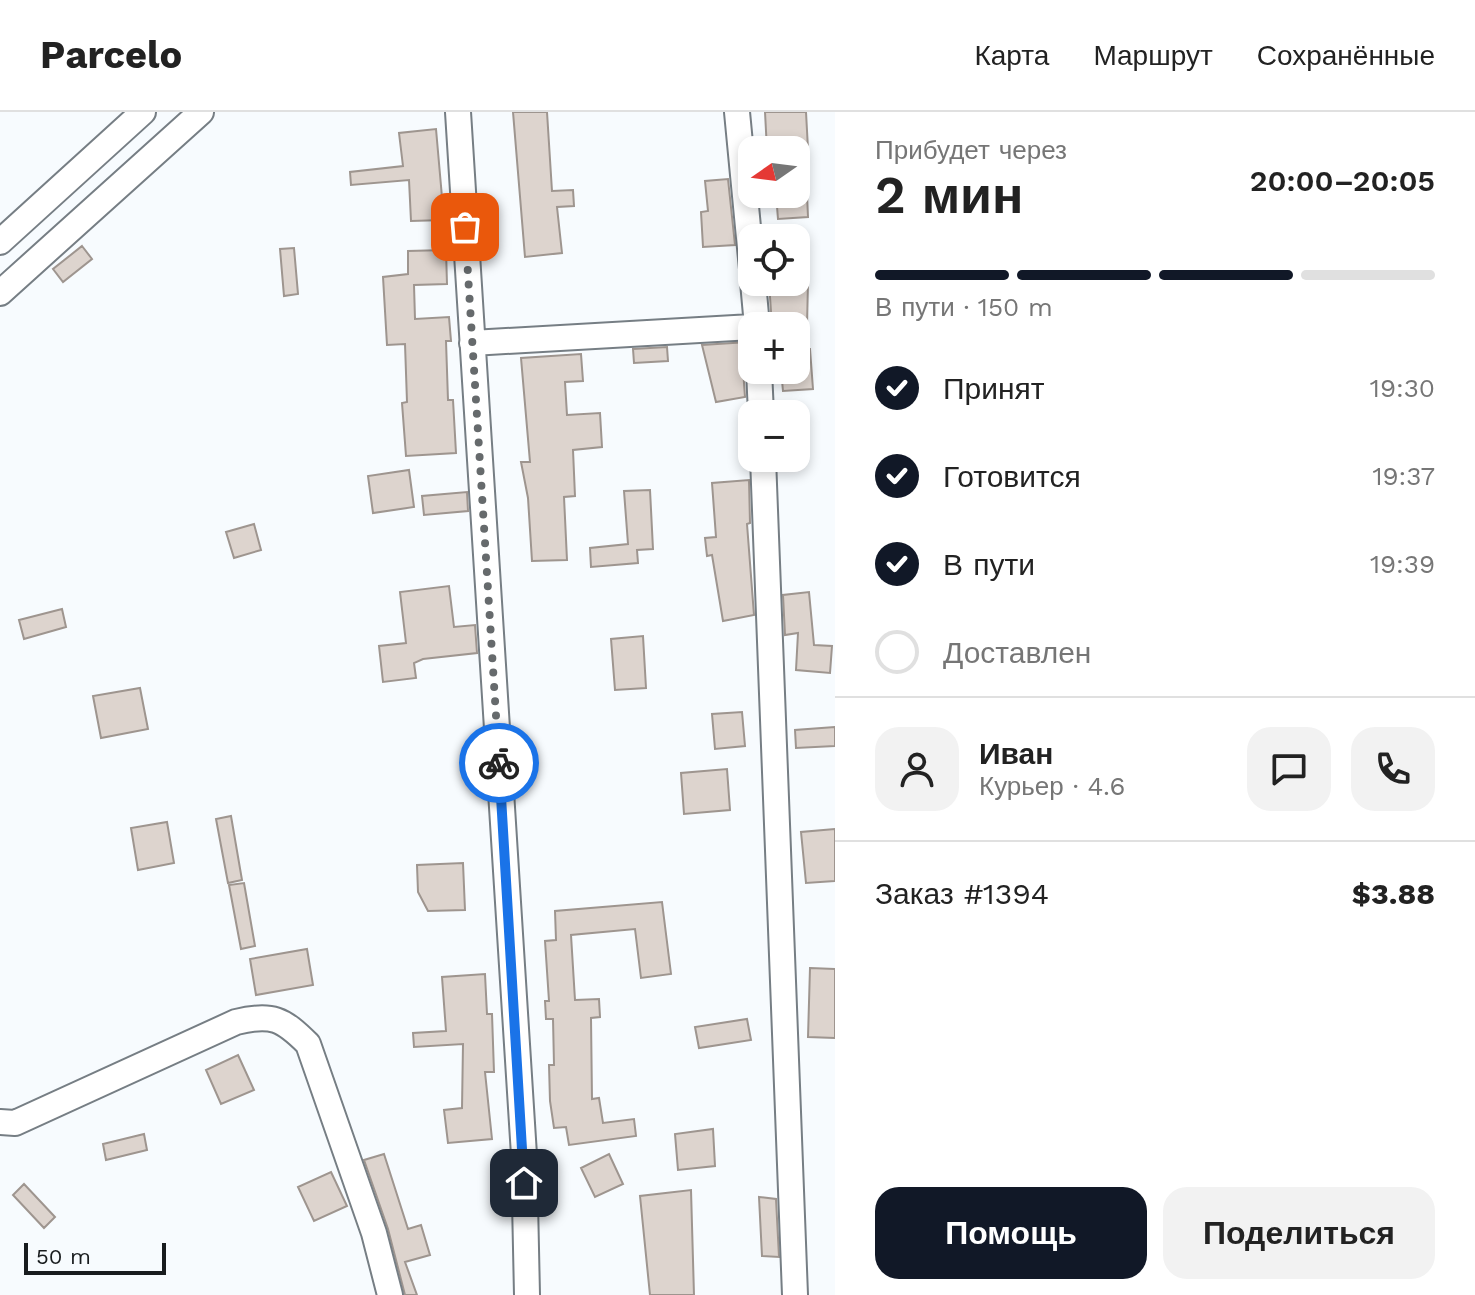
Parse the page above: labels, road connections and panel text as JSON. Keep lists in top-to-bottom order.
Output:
{
  "scale_bar": "50 m",
  "north": "left",
  "page": {
    "header": "Parcelo",
    "nav": ["Карта", "Маршрут", "Сохранённые"],
    "heading": ["2 мин", "Прибудет через", "20:00–20:05"],
    "panel": [
      "Иван",
      "Курьер · 4.6",
      "Заказ #1394",
      "$3.88"
    ],
    "map_buttons": ["+", "−"],
    "bar": "В пути · 150 m",
    "list": [
      ["Принят", "19:30"],
      ["Готовится", "19:37"],
      ["В пути", "19:39"],
      "Доставлен"
    ],
    "buttons": ["Помощь", "Поделиться"],
    "scale": "50 m"
  }
}
